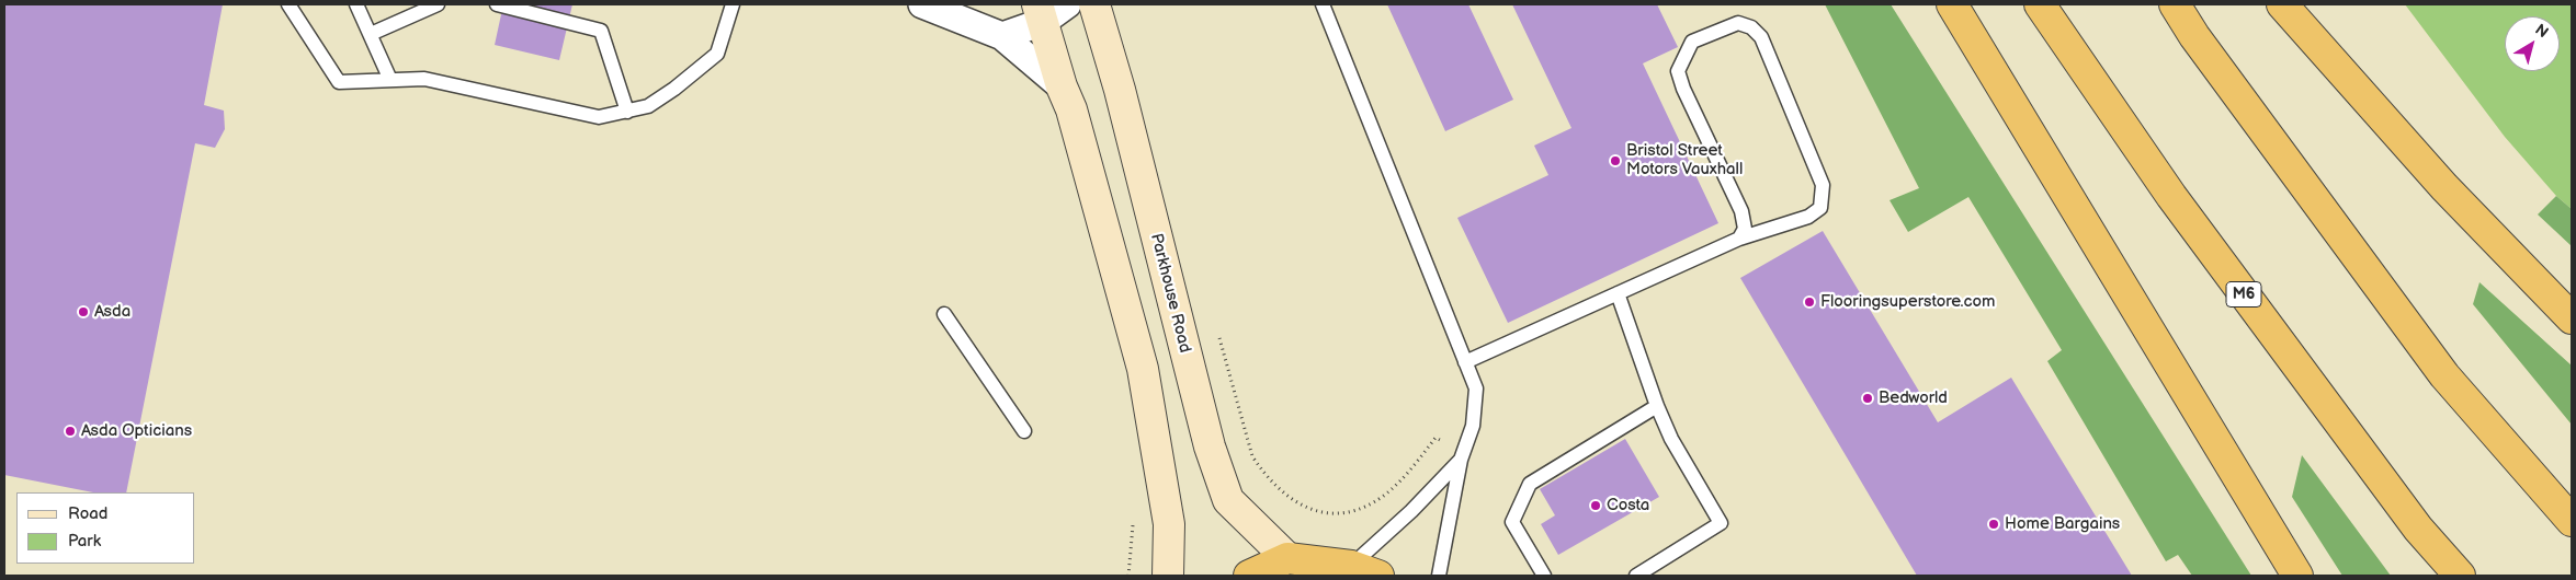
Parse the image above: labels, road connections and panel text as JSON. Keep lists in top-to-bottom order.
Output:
{
  "streets": {
    "highway": ["M6"],
    "street": ["Parkhouse Road"]
  },
  "places": [
    "Bristol Street Motors Vauxhall",
    "Flooringsuperstore.com",
    "Asda",
    "Bedworld",
    "Asda Opticians",
    "Costa",
    "Home Bargains"
  ],
  "legend": ["Road", "Park"],
  "north": "top right"
}
